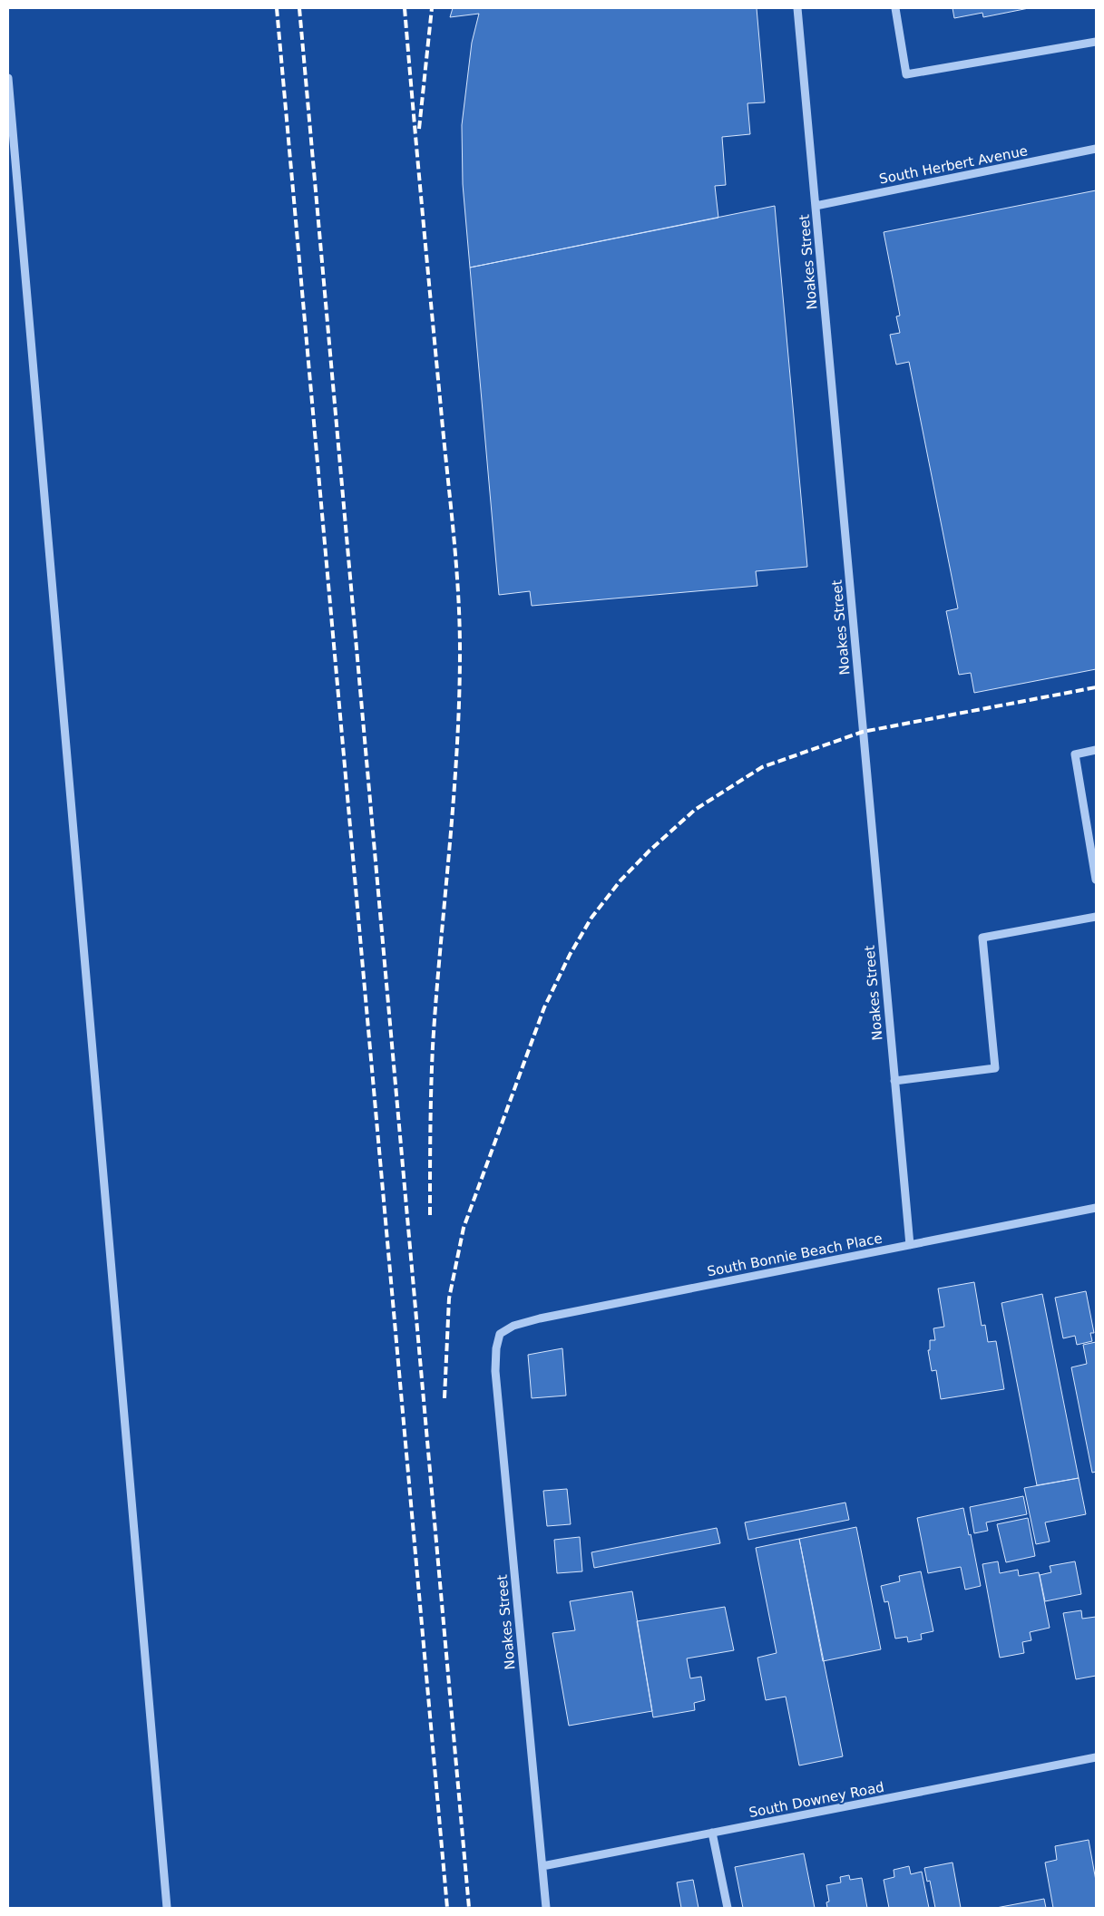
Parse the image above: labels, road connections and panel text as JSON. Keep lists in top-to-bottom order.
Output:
{
  "streets": {
    "street": [
      "South Herbert Avenue",
      "Noakes Street",
      "South Bonnie Beach Place",
      "South Downey Road"
    ]
  },
  "crossings": [
    ["South Herbert Avenue", "Noakes Street"],
    ["Noakes Street", "South Bonnie Beach Place"],
    ["Noakes Street", "South Downey Road"]
  ]
}
